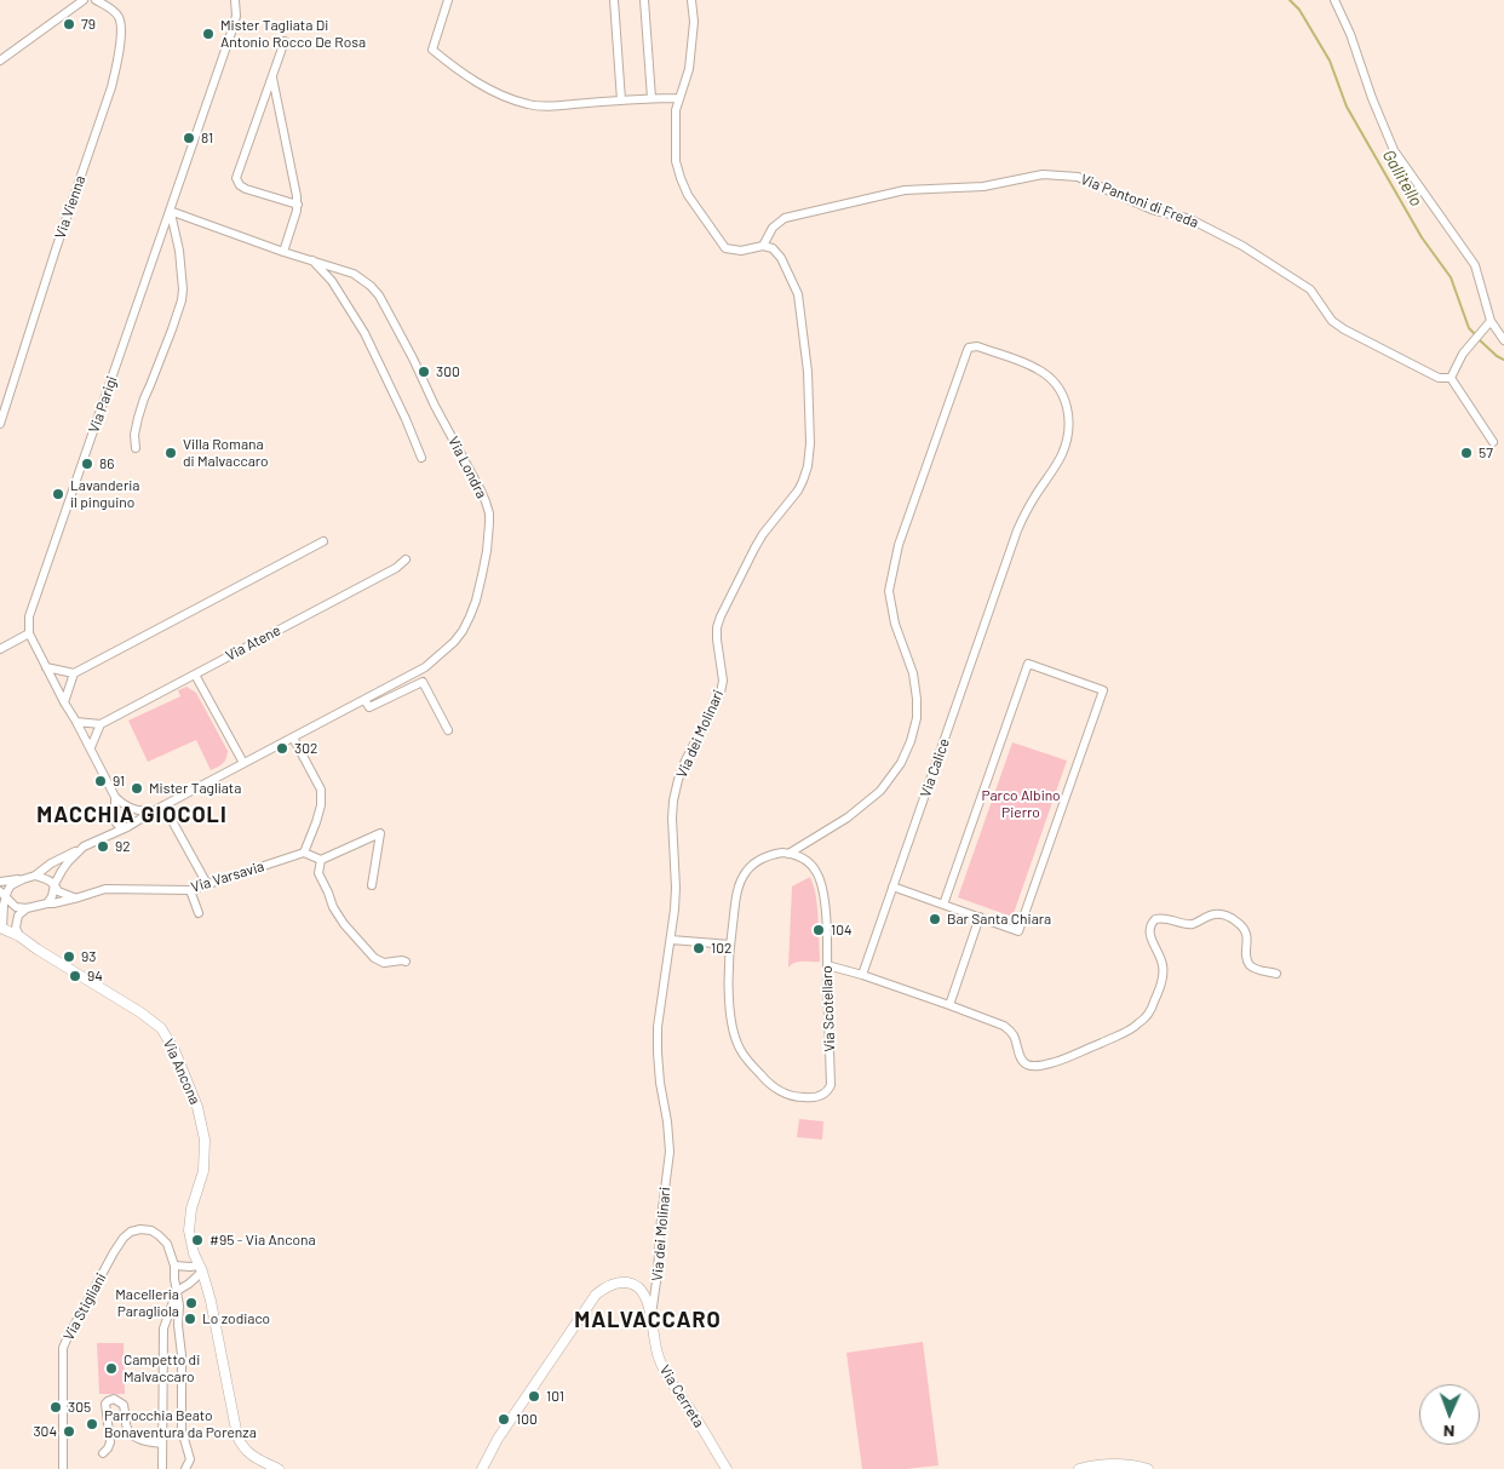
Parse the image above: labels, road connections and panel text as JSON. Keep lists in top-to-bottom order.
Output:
{
  "streets": {
    "street": [
      "Via Pantoni di Freda",
      "Via Vienna",
      "Via Parigi",
      "Via Londra",
      "Via Atene",
      "Via dei Molinari",
      "Via Calice",
      "Via Varsavia",
      "Via Scotellaro",
      "Via Ancona",
      "Via Stigliani",
      "Via Cerreta"
    ]
  },
  "crossings": [
    ["Via Pantoni di Freda", "Via dei Molinari"],
    ["Via Parigi", "Via Londra"],
    ["Via dei Molinari", "Via Cerreta"],
    ["Via Calice", "Via Scotellaro"]
  ],
  "districts": ["MACCHIA GIOCOLI", "MALVACCARO"],
  "water": ["Gallitello"],
  "parks": ["Parco Albino Pierro"],
  "places": [
    "79",
    "Mister Tagliata Di Antonio Rocco De Rosa",
    "81",
    "300",
    "Villa Romana di Malvaccaro",
    "57",
    "86",
    "Lavanderia il pinguino",
    "302",
    "91",
    "Mister Tagliata",
    "92",
    "Bar Santa Chiara",
    "104",
    "102",
    "93",
    "94",
    "#95 - Via Ancona",
    "Macelleria Paragliola",
    "Lo zodiaco",
    "Campetto di Malvaccaro",
    "101",
    "305",
    "100",
    "Parrocchia Beato Bonaventura da Porenza",
    "304"
  ],
  "north": "bottom"
}
